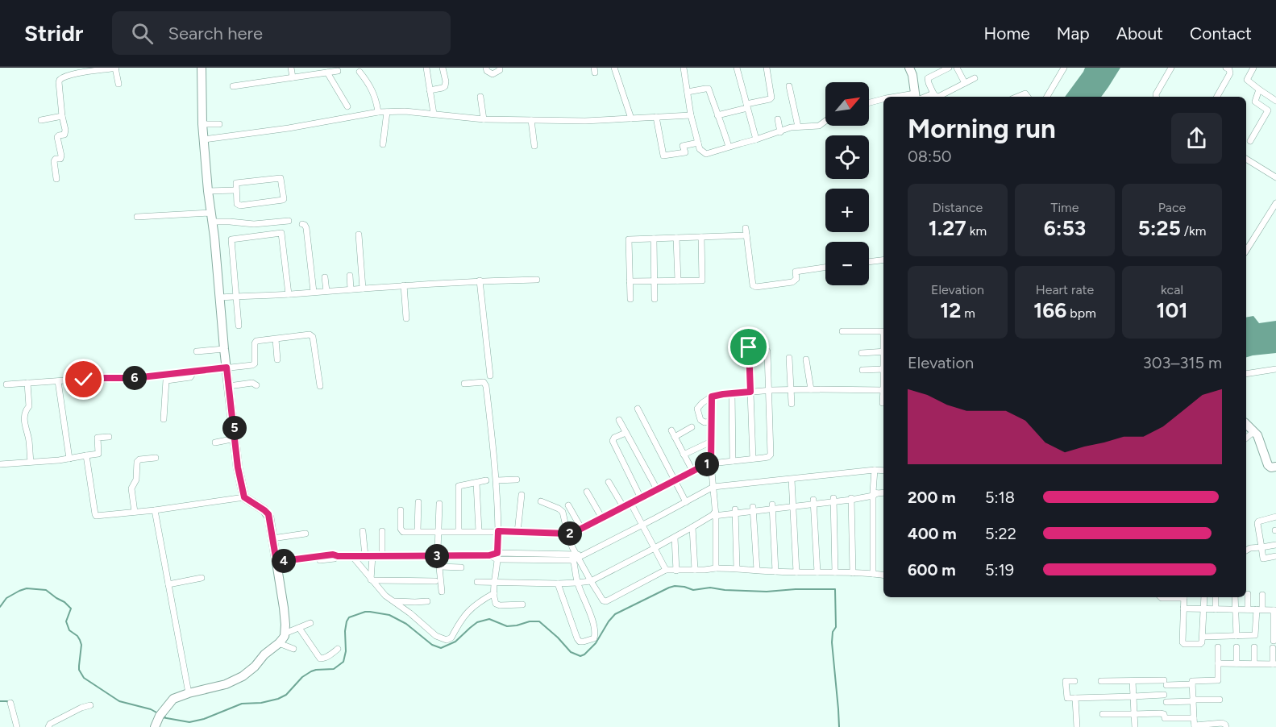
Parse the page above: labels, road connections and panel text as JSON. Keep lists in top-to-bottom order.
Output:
{
  "north": "top right",
  "page": {
    "header": "Stridr",
    "search": "Search here",
    "nav": [
      "Home",
      "Map",
      "About",
      "Contact"
    ],
    "map_buttons": ["+", "−"],
    "heading": ["Morning run", "08:50"],
    "stats": [
      ["Distance", "1.27 km"],
      ["Time", "6:53"],
      ["Pace", "5:25 /km"],
      ["Elevation", "12 m"],
      ["Heart rate", "166 bpm"],
      ["kcal", "101"]
    ],
    "chart": ["Elevation", "303–315 m"],
    "pins": [
      "6",
      "5",
      "1",
      "2",
      "3",
      "4"
    ],
    "list": [
      {
        "name": "200 m",
        "note": "5:18"
      },
      {
        "name": "400 m",
        "note": "5:22"
      },
      {
        "name": "600 m",
        "note": "5:19"
      }
    ]
  }
}
